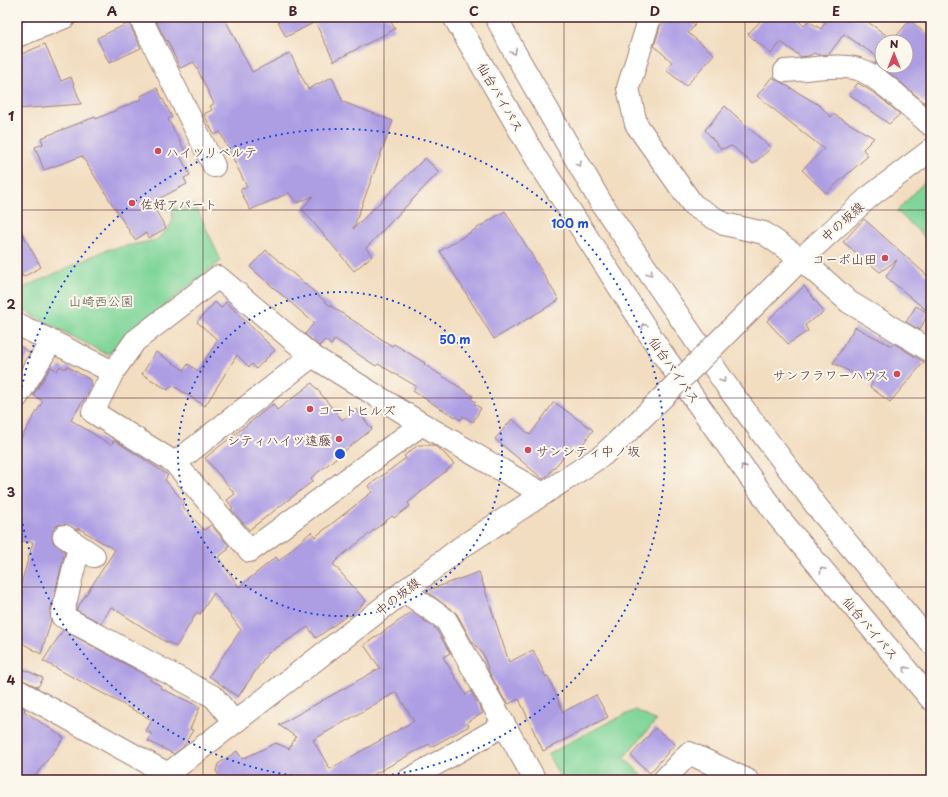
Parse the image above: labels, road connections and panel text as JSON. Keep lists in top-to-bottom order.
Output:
{
  "streets": {
    "main road": ["仙台バイパス", "中の坂線"]
  },
  "parks": ["山崎西公園"],
  "places": [
    "ハイツリベルテ",
    "佐好アパート",
    "コーポ山田",
    "サンフラワーハウス",
    "コートヒルズ",
    "シティハイツ遠藤",
    "サンシティ中ノ坂"
  ],
  "north": "top",
  "grid": {
    "columns": [
      "A",
      "B",
      "C",
      "D",
      "E"
    ],
    "rows": [
      "1",
      "2",
      "3",
      "4"
    ]
  },
  "rings": ["100 m", "50 m"]
}
